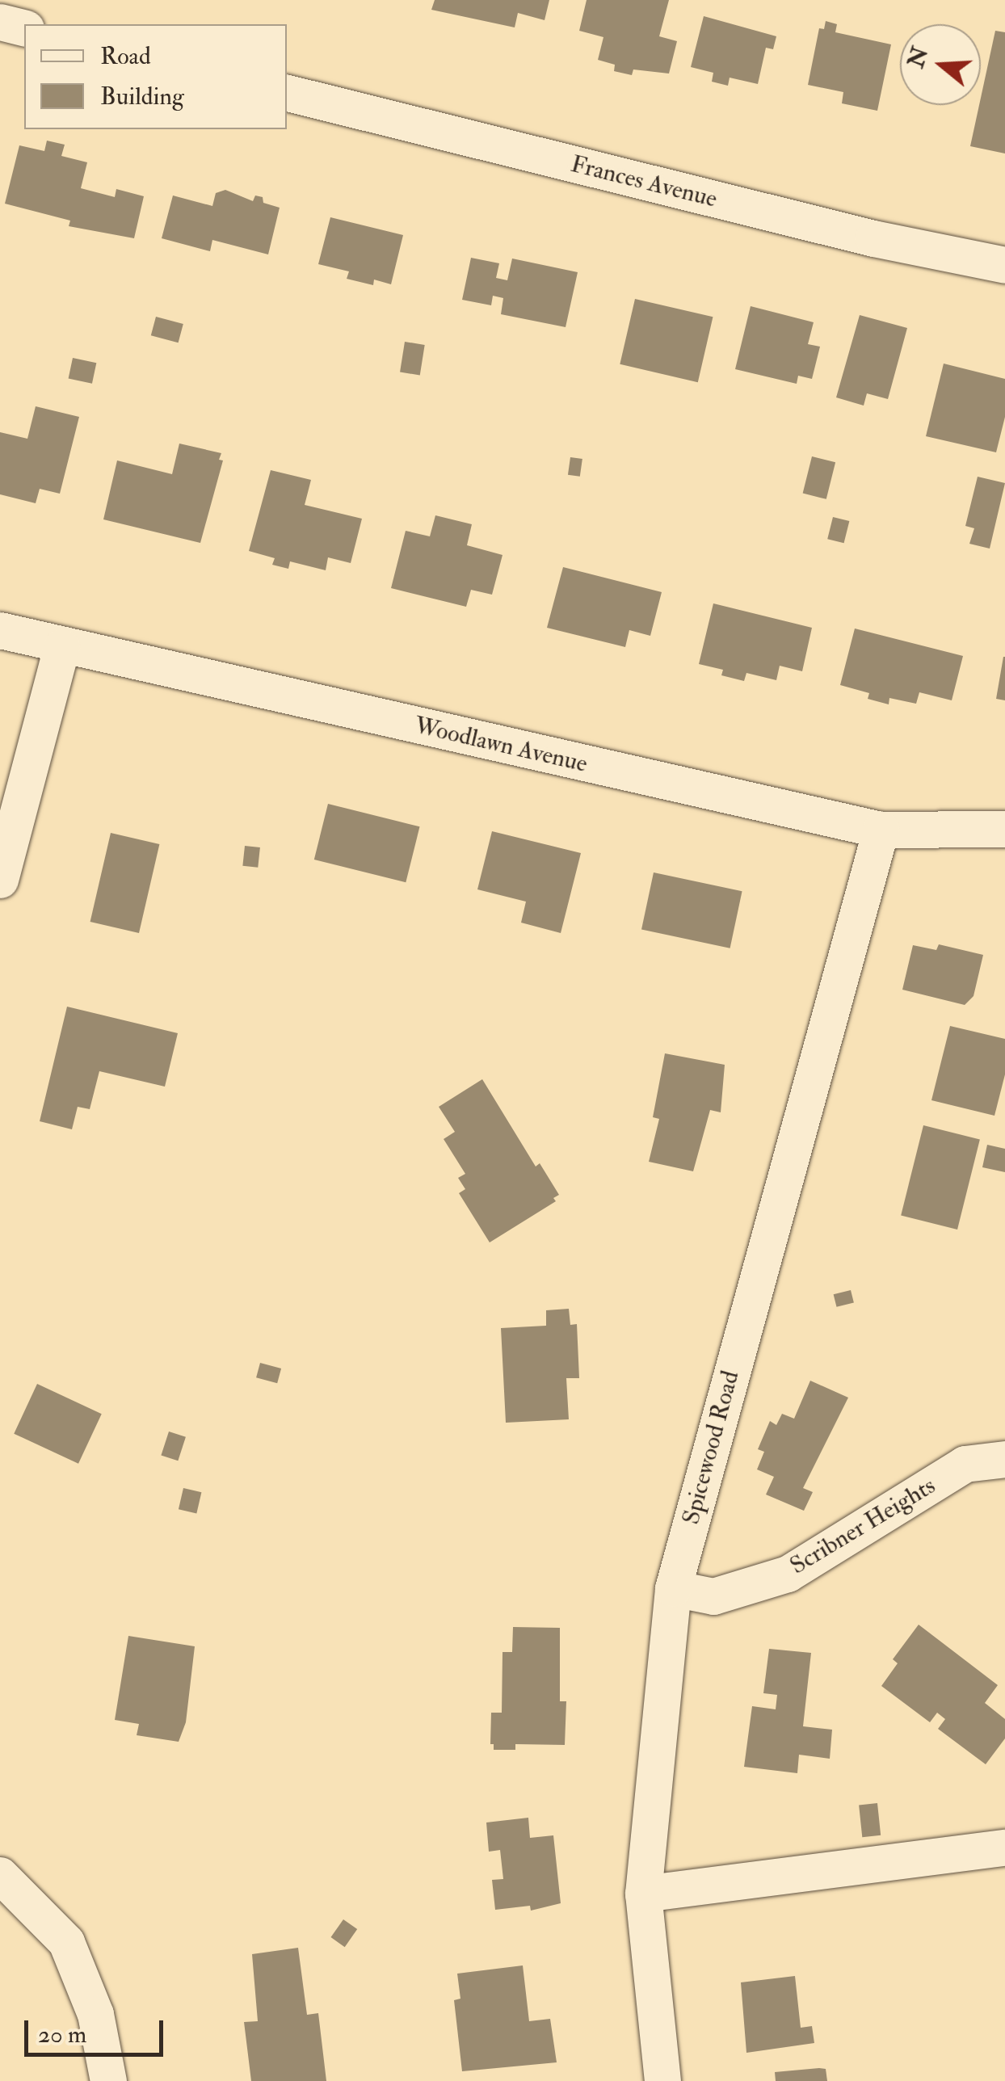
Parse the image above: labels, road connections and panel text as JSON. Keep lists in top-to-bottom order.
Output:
{
  "streets": {
    "street": [
      "Frances Avenue",
      "Woodlawn Avenue",
      "Spicewood Road",
      "Scribner Heights"
    ]
  },
  "crossings": [
    ["Woodlawn Avenue", "Spicewood Road"],
    ["Spicewood Road", "Scribner Heights"]
  ],
  "legend": ["Road", "Building"],
  "scale_bar": "20 m",
  "north": "left"
}
